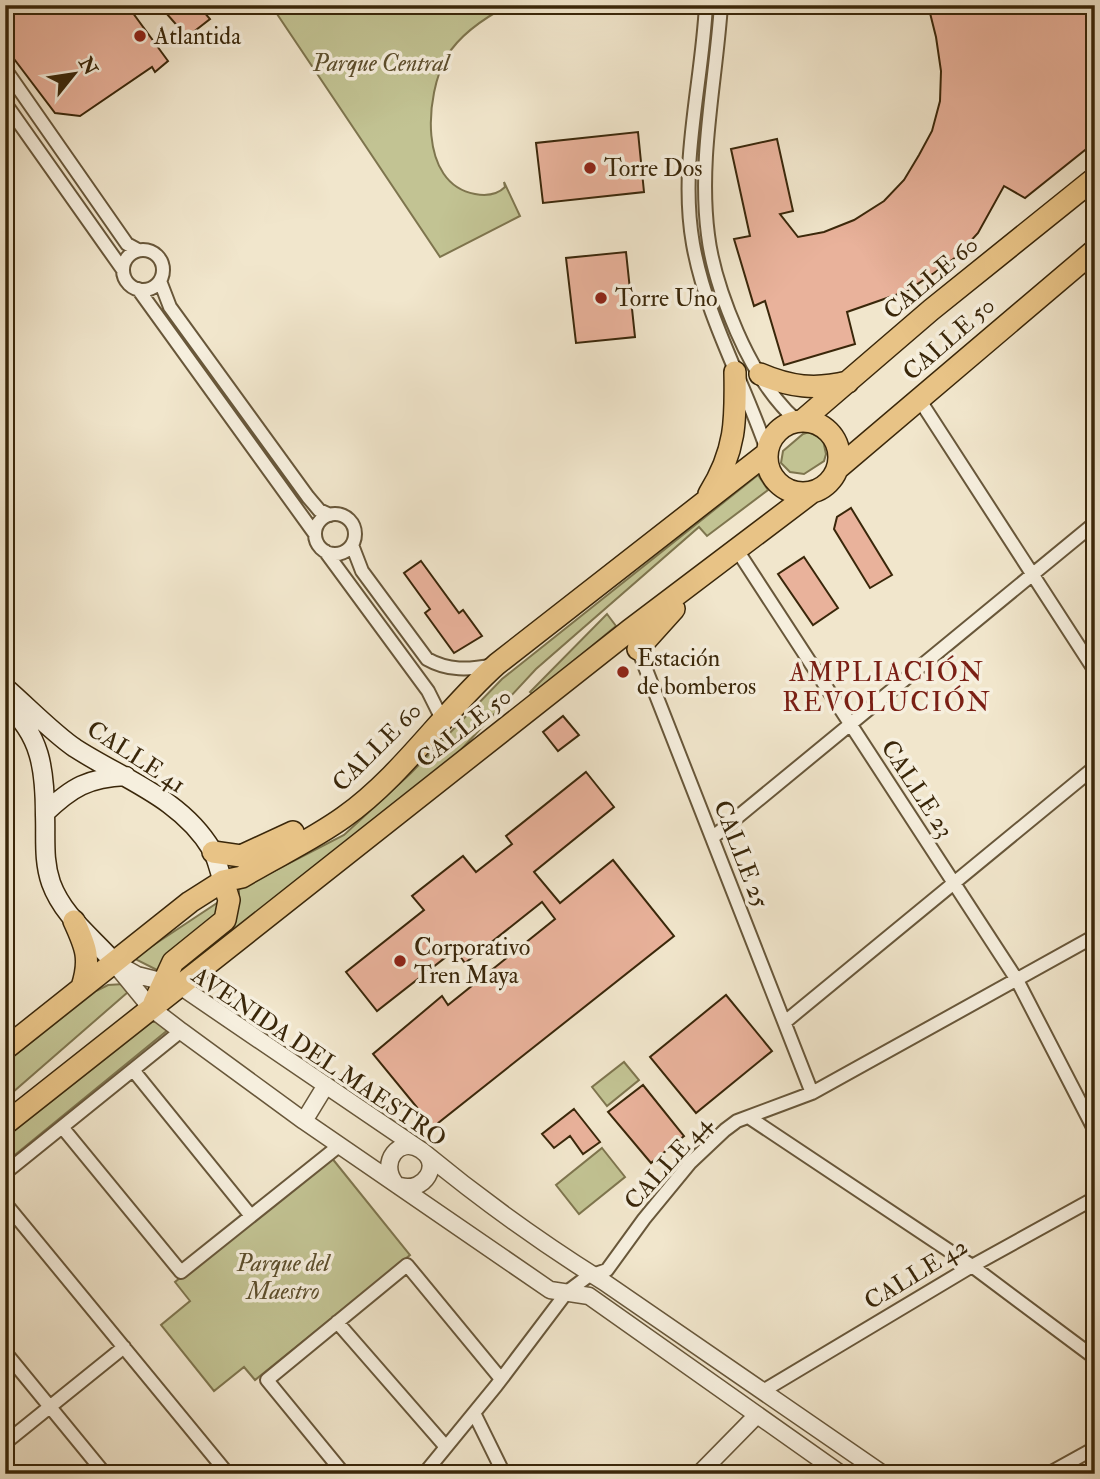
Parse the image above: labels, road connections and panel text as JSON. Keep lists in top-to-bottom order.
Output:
{
  "streets": {
    "main road": ["CALLE 60", "CALLE 50", "CALLE 41"],
    "street": [
      "CALLE 23",
      "CALLE 25",
      "AVENIDA DEL MAESTRO",
      "CALLE 44",
      "CALLE 42"
    ]
  },
  "crossings": [
    ["CALLE 60", "CALLE 50"],
    ["CALLE 60", "CALLE 41"],
    ["CALLE 60", "AVENIDA DEL MAESTRO"],
    ["CALLE 50", "CALLE 23"],
    ["CALLE 50", "CALLE 25"],
    ["CALLE 50", "AVENIDA DEL MAESTRO"],
    ["CALLE 41", "AVENIDA DEL MAESTRO"],
    ["CALLE 23", "CALLE 44"],
    ["CALLE 25", "CALLE 44"],
    ["AVENIDA DEL MAESTRO", "CALLE 44"],
    ["AVENIDA DEL MAESTRO", "CALLE 42"]
  ],
  "districts": ["AMPLIACIÓN REVOLUCIÓN"],
  "parks": ["Parque Central", "Parque del Maestro"],
  "places": [
    "Atlantida",
    "Torre Dos",
    "Torre Uno",
    "Estación de bomberos",
    "Corporativo Tren Maya"
  ],
  "north": "top right"
}
